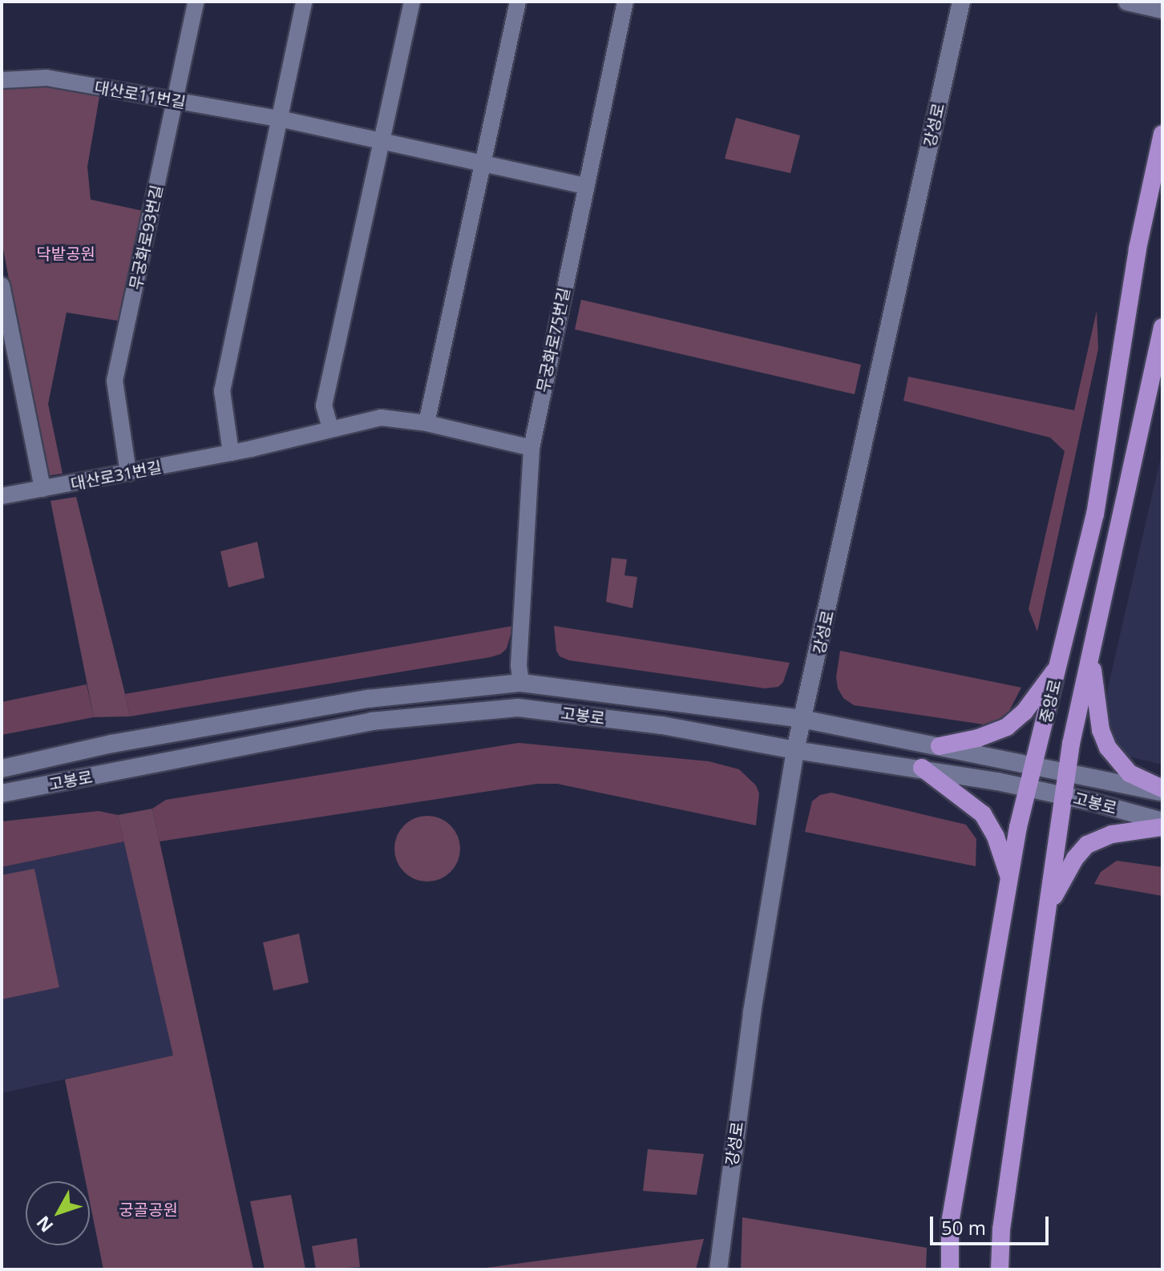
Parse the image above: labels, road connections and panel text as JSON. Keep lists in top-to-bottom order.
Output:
{
  "streets": {
    "main road": ["강성로", "중앙로", "고봉로"],
    "street": [
      "대산로11번길",
      "무궁화로93번길",
      "무궁화로75번길",
      "대산로31번길"
    ]
  },
  "crossings": [
    ["대산로11번길", "무궁화로93번길"],
    ["대산로11번길", "무궁화로75번길"],
    ["강성로", "고봉로"],
    ["무궁화로93번길", "대산로31번길"],
    ["무궁화로75번길", "대산로31번길"],
    ["무궁화로75번길", "고봉로"],
    ["중앙로", "고봉로"]
  ],
  "parks": ["닥밭공원", "궁골공원"],
  "scale_bar": "50 m",
  "north": "bottom left"
}
